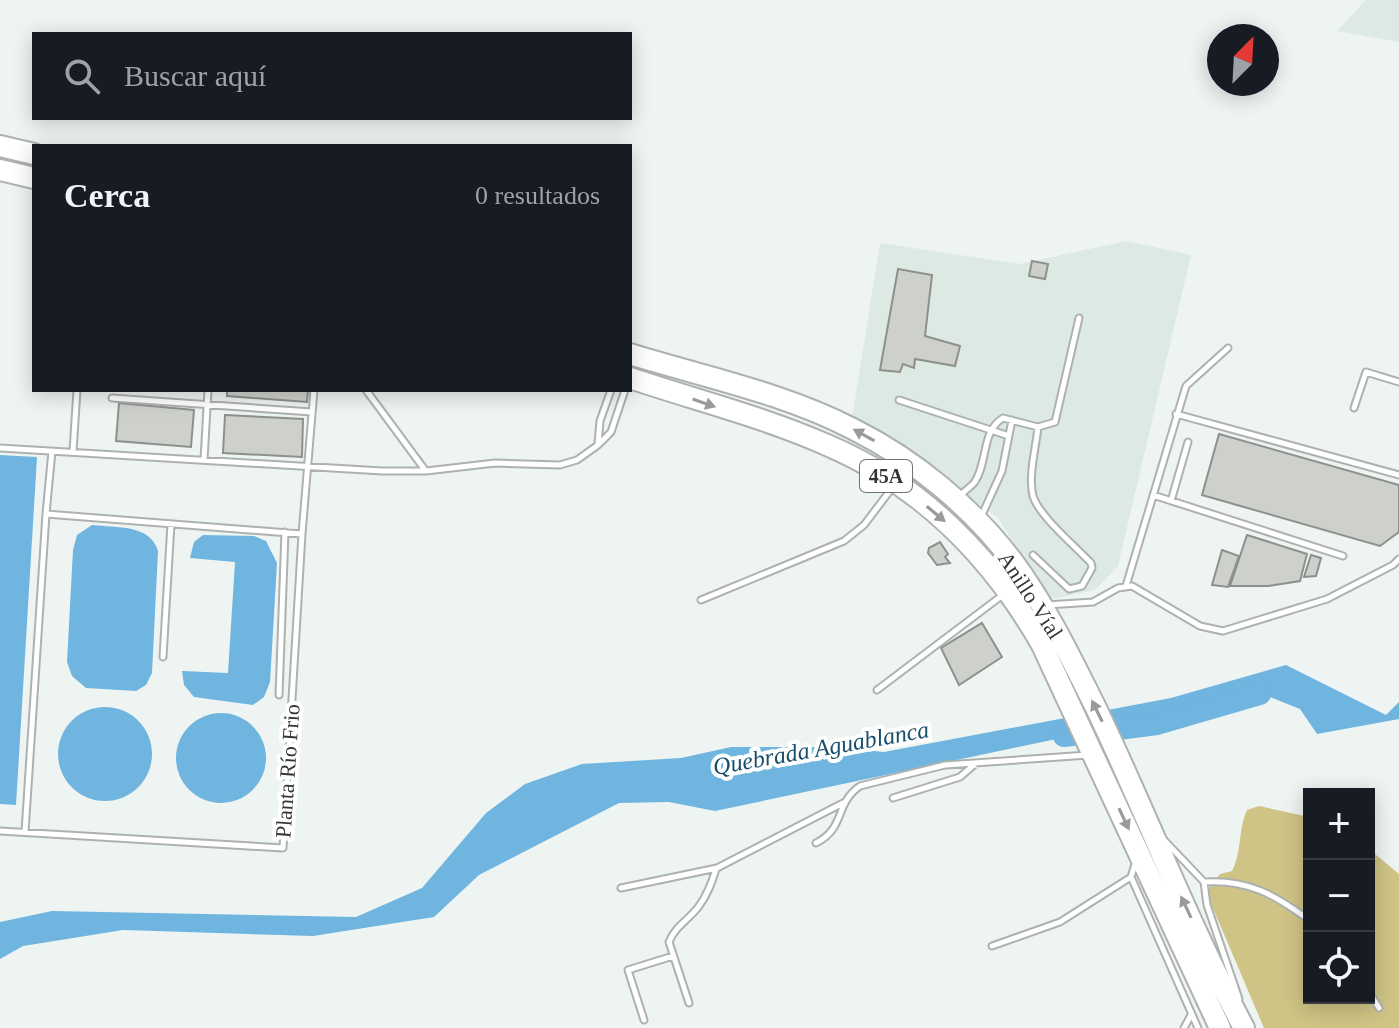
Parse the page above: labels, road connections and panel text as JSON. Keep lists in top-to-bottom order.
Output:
{
  "streets": {
    "highway": ["45A", "Anillo Víal"],
    "lane": ["Planta Río Frio"]
  },
  "water": ["Quebrada Aguablanca"],
  "north": "top right",
  "page": {
    "search": "Buscar aquí",
    "heading": ["Cerca", "0 resultados"],
    "map_buttons": ["+", "−"]
  }
}
